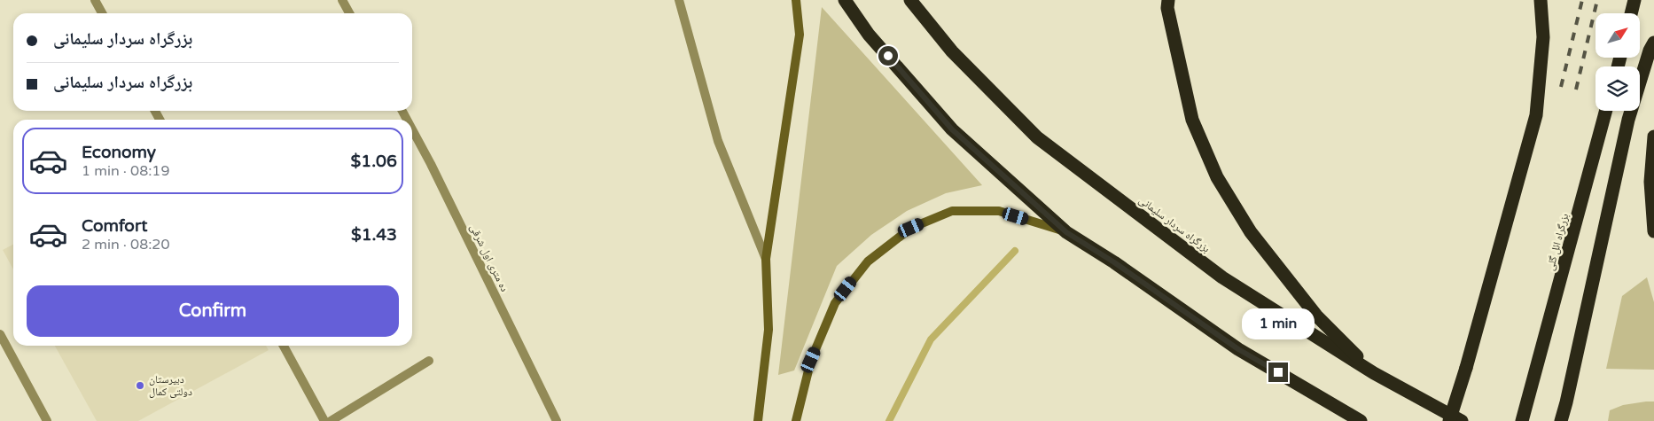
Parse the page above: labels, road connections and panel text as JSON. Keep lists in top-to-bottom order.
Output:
{
  "streets": {
    "highway": ["بزرگراه سردار سلیمانی", "بزرگراه ائل گلی"],
    "street": ["ده متری اول شرقی"]
  },
  "places": ["دبیرستان دولتی کمال"],
  "north": "top right",
  "page": {
    "banner": ["بزرگراه سردار سلیمانی", "بزرگراه سردار سلیمانی"],
    "list": [
      {
        "name": "Economy",
        "note": "1 min · 08:19",
        "value": "$1.06"
      },
      {
        "name": "Comfort",
        "note": "2 min · 08:20",
        "value": "$1.43"
      }
    ],
    "buttons": "Confirm",
    "bubble": "1 min"
  }
}
